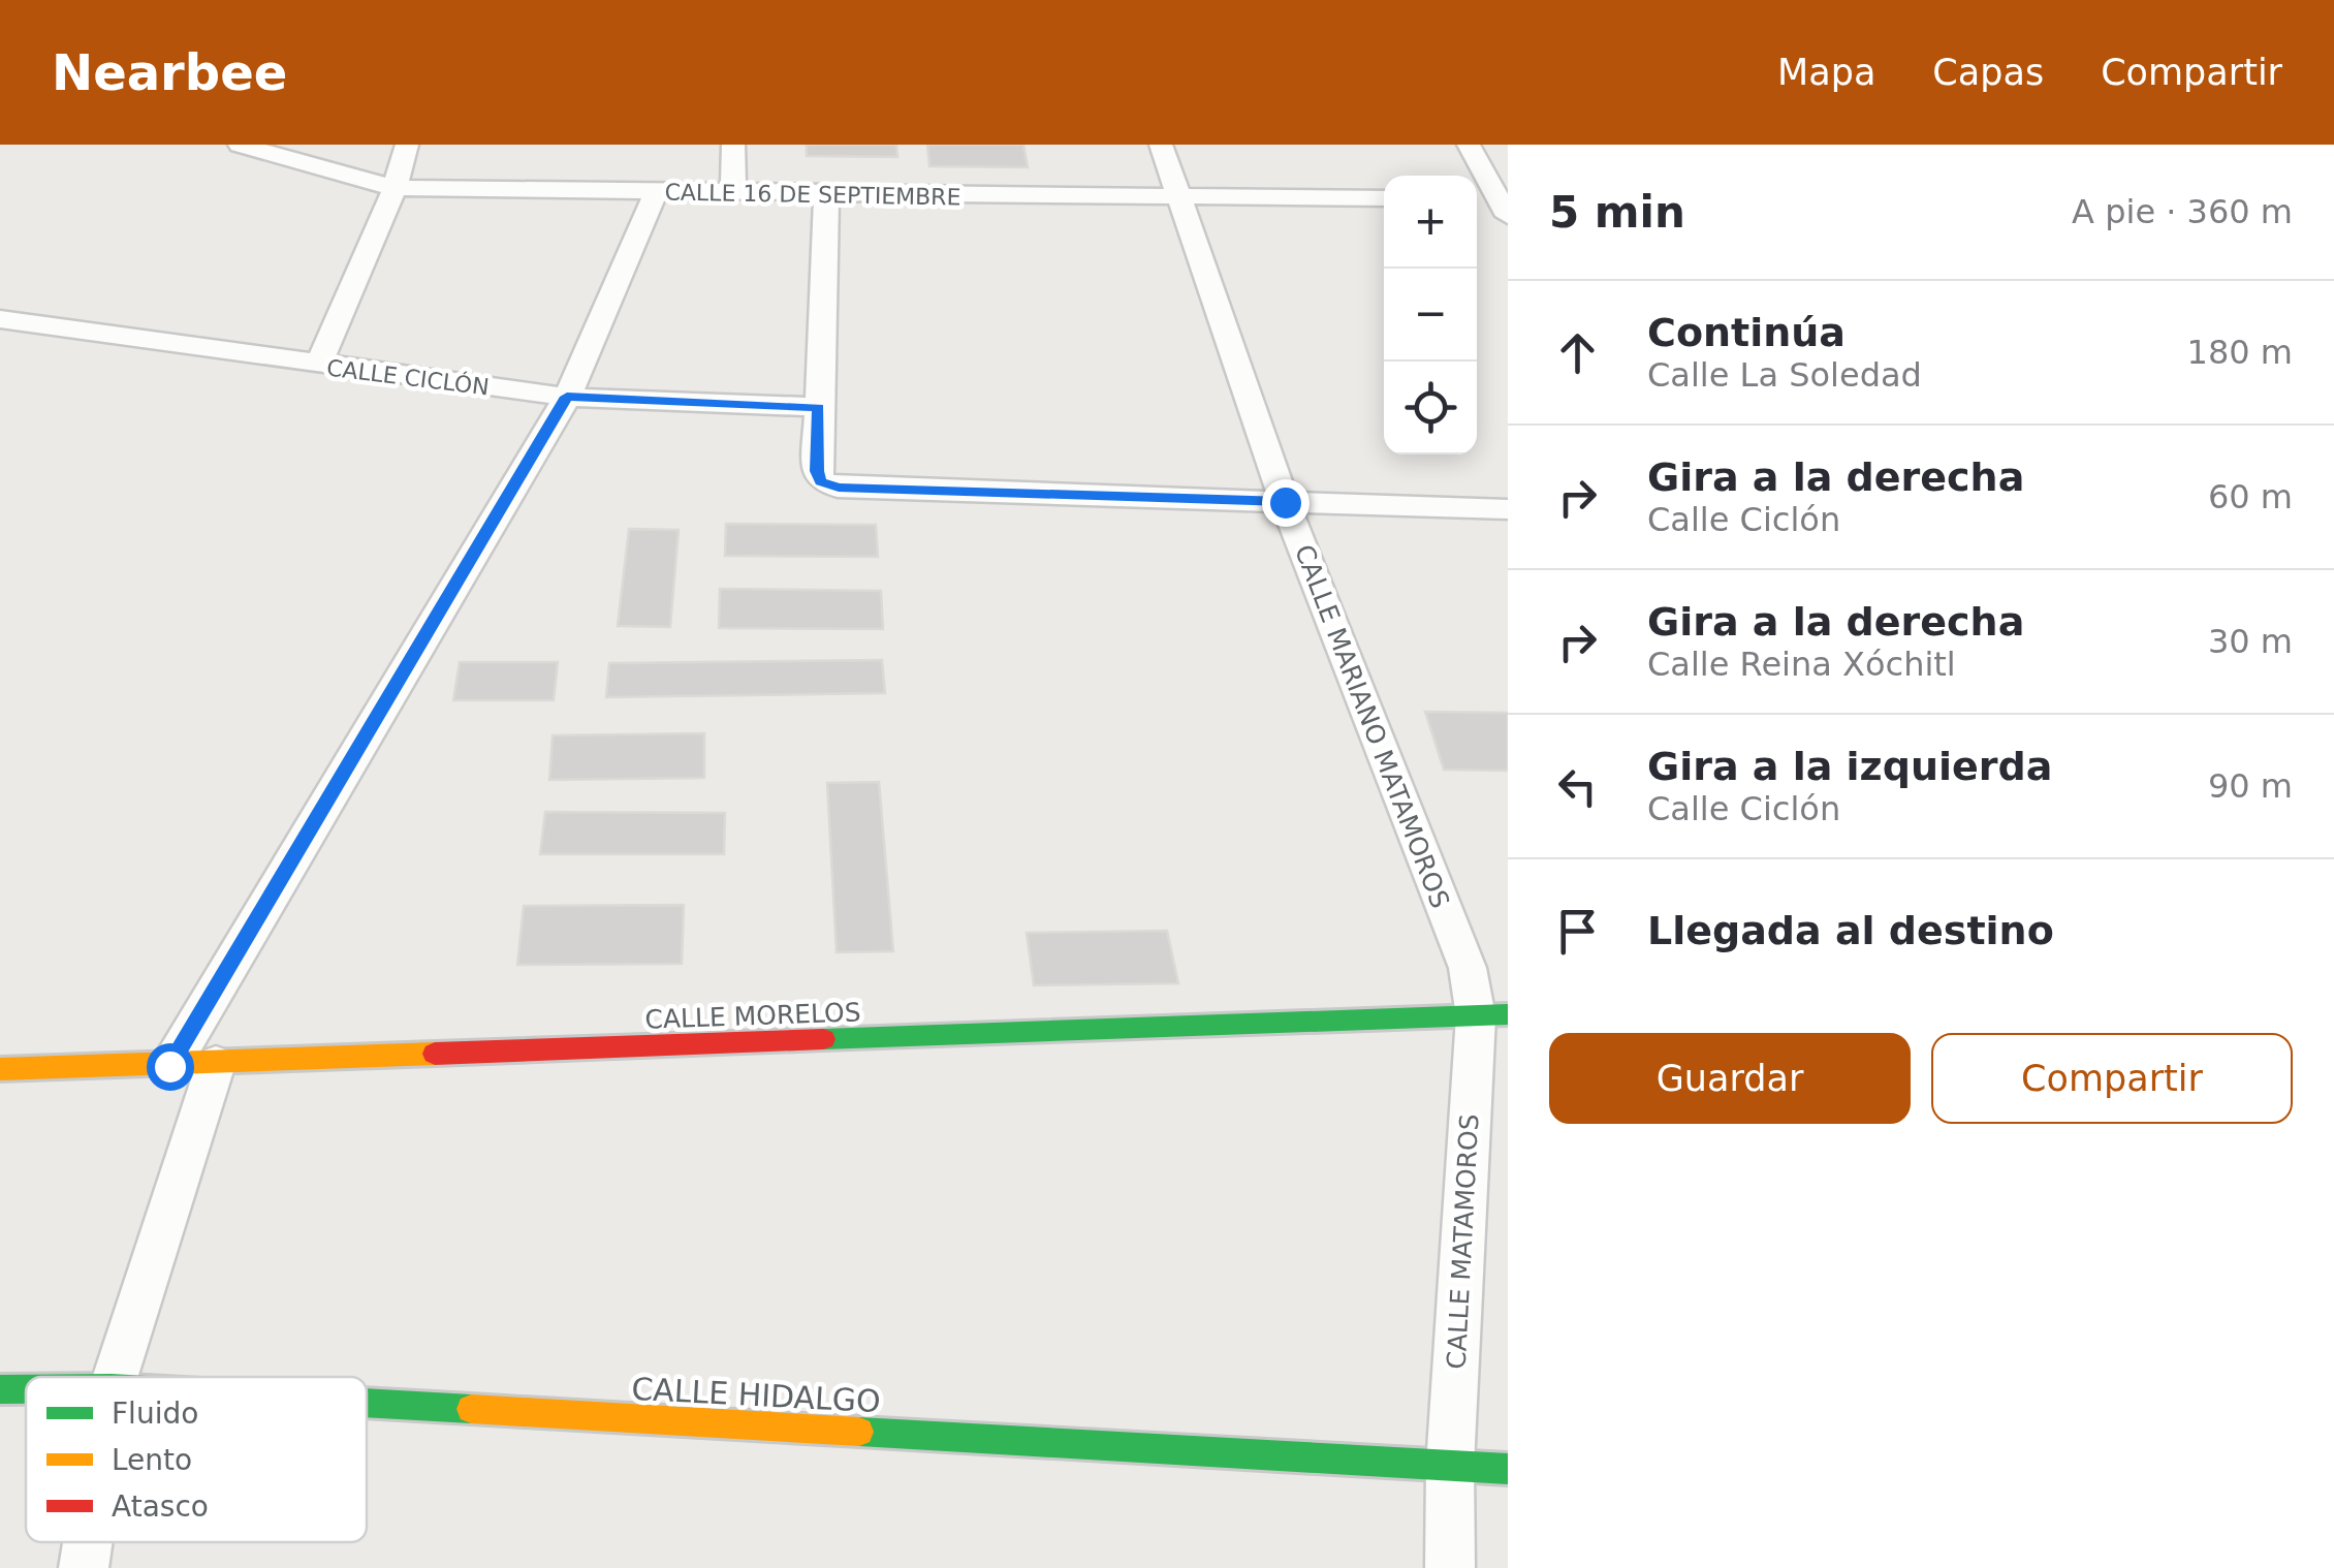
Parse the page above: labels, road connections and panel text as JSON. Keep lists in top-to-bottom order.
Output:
{
  "streets": {
    "street": [
      "CALLE 16 DE SEPTIEMBRE",
      "CALLE CICLÓN",
      "CALLE MARIANO MATAMOROS",
      "CALLE MORELOS",
      "CALLE MATAMOROS",
      "CALLE HIDALGO"
    ]
  },
  "crossings": [
    ["CALLE 16 DE SEPTIEMBRE", "CALLE MARIANO MATAMOROS"],
    ["CALLE MARIANO MATAMOROS", "CALLE MORELOS"],
    ["CALLE MARIANO MATAMOROS", "CALLE MATAMOROS"],
    ["CALLE MORELOS", "CALLE MATAMOROS"],
    ["CALLE MATAMOROS", "CALLE HIDALGO"]
  ],
  "legend": ["Fluido", "Lento", "Atasco"],
  "page": {
    "header": "Nearbee",
    "nav": ["Mapa", "Capas", "Compartir"],
    "heading": ["5 min", "A pie · 360 m"],
    "map_buttons": ["+", "−"],
    "list": [
      ["Continúa", "Calle La Soledad", "180 m"],
      ["Gira a la derecha", "Calle Ciclón", "60 m"],
      ["Gira a la derecha", "Calle Reina Xóchitl", "30 m"],
      ["Gira a la izquierda", "Calle Ciclón", "90 m"],
      "Llegada al destino"
    ],
    "buttons": ["Guardar", "Compartir"]
  }
}
